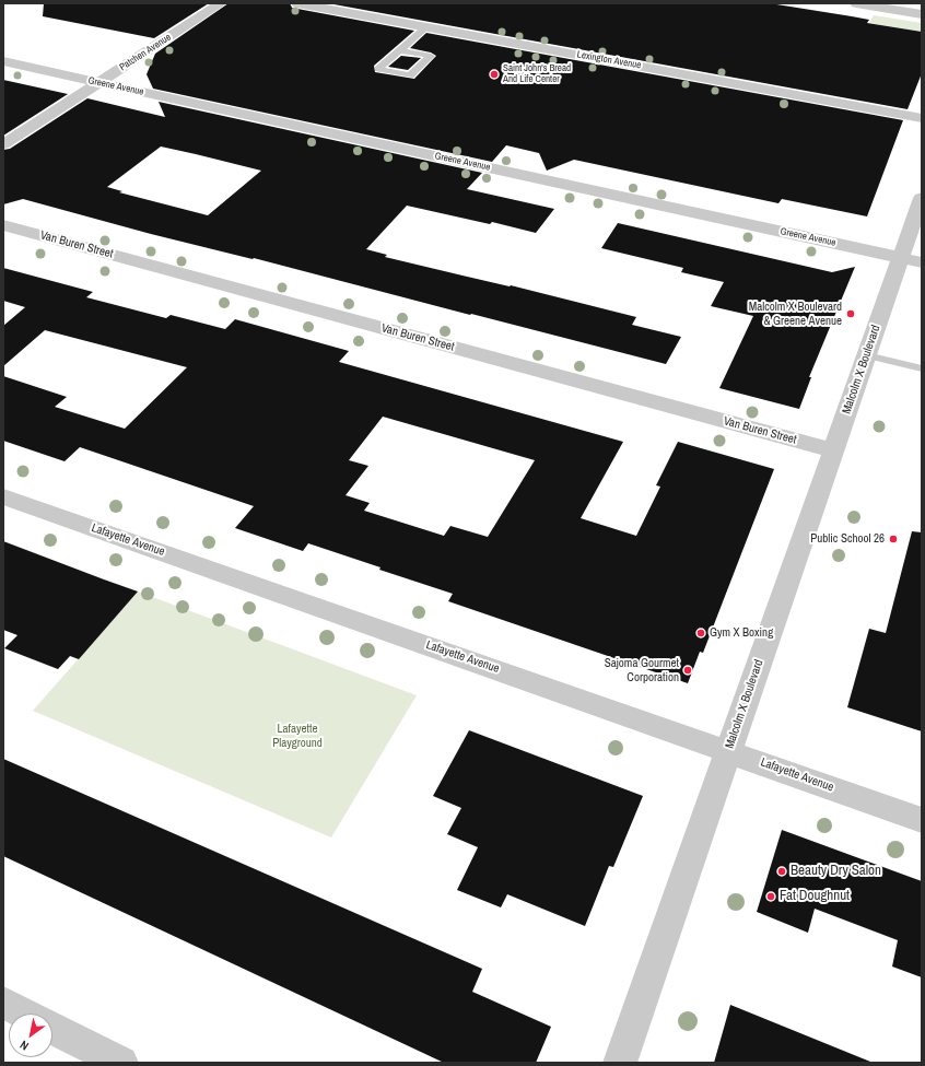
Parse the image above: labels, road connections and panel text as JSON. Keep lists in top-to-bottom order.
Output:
{
  "streets": {
    "street": [
      "Patchen Avenue",
      "Lexington Avenue",
      "Greene Avenue",
      "Van Buren Street",
      "Malcolm X Boulevard",
      "Lafayette Avenue"
    ]
  },
  "crossings": [
    ["Patchen Avenue", "Greene Avenue"],
    ["Greene Avenue", "Malcolm X Boulevard"],
    ["Van Buren Street", "Malcolm X Boulevard"],
    ["Malcolm X Boulevard", "Lafayette Avenue"]
  ],
  "parks": ["Lafayette Playground"],
  "places": [
    "Saint John's Bread And Life Center",
    "Malcolm X Boulevard & Greene Avenue",
    "Public School 26",
    "Gym X Boxing",
    "Sajoma Gourmet Corporation",
    "Beauty Dry Salon",
    "Fat Doughnut"
  ],
  "north": "bottom left"
}
